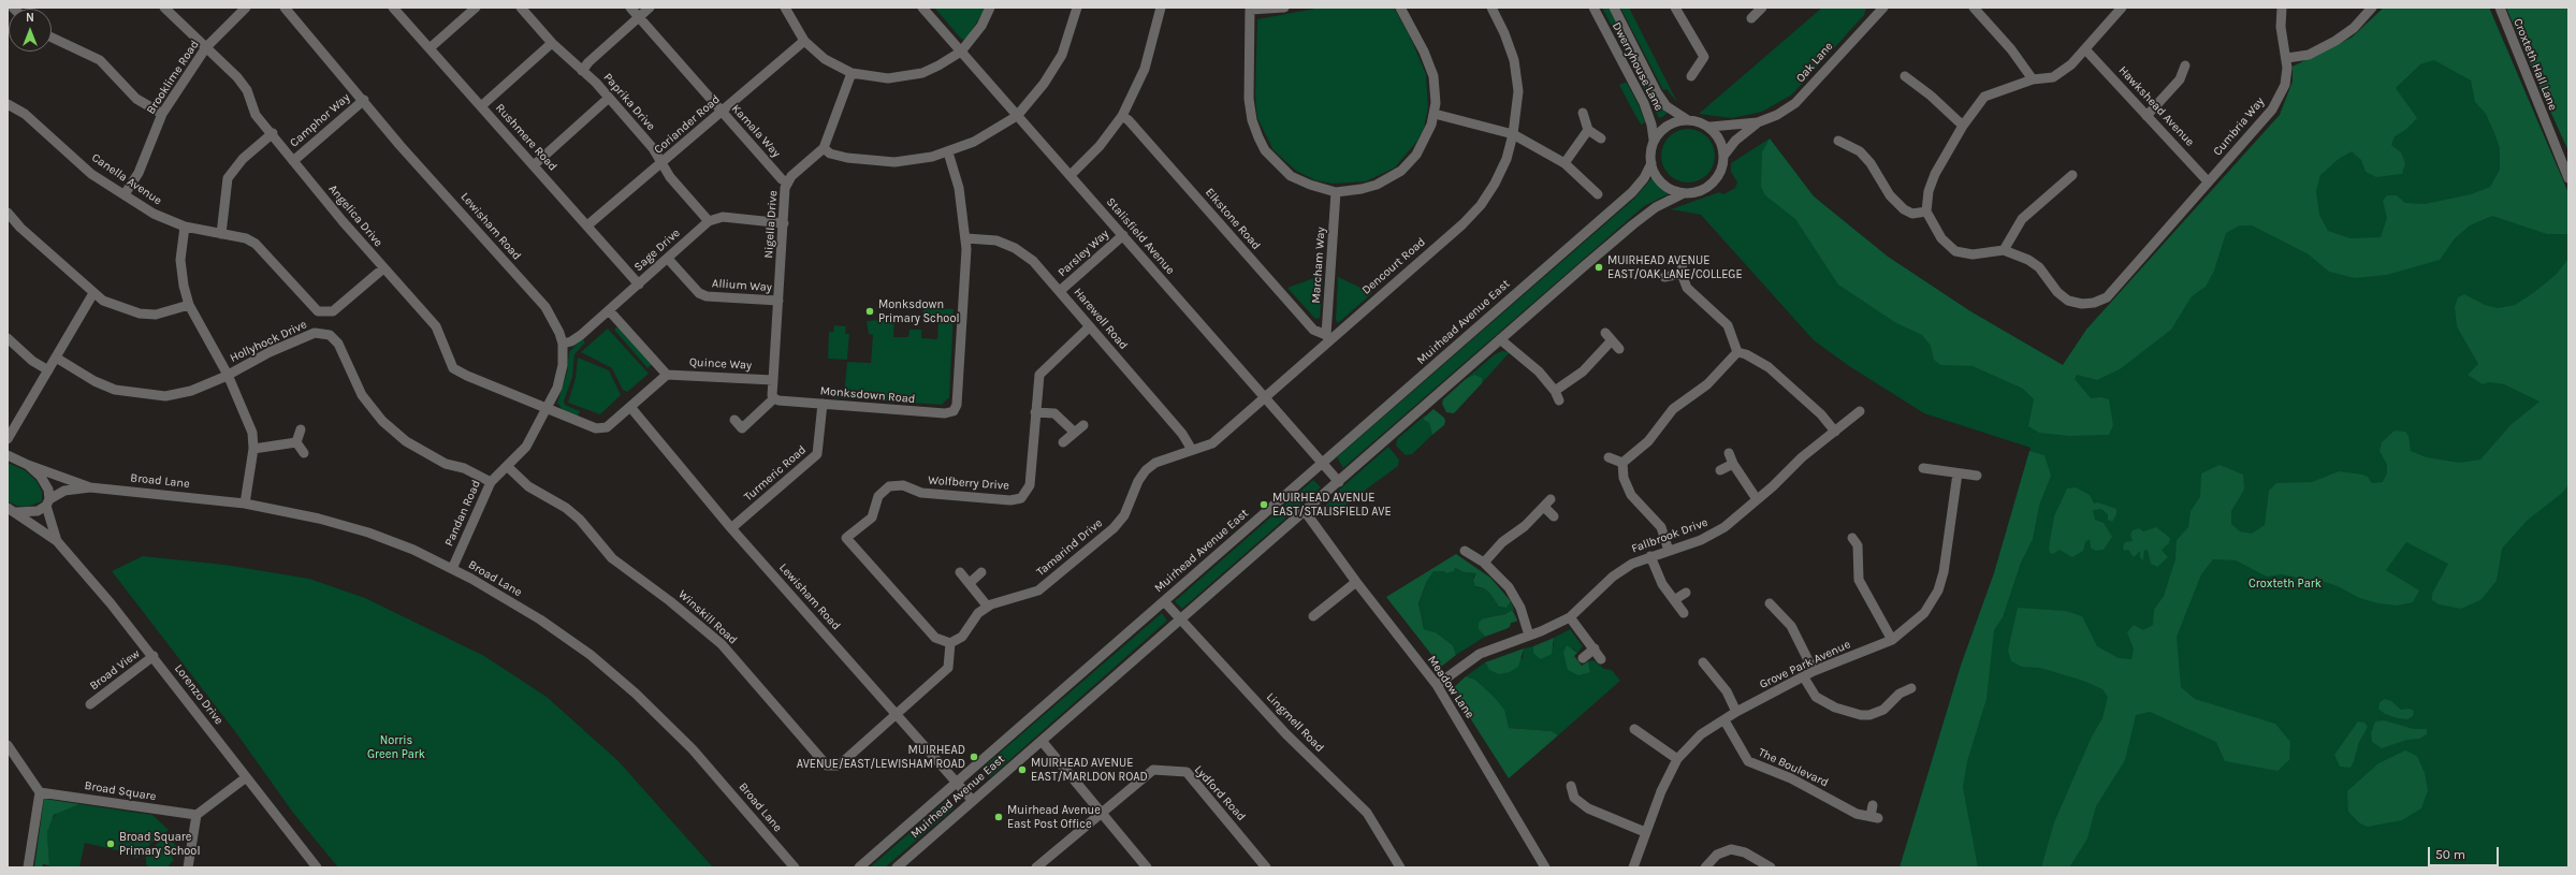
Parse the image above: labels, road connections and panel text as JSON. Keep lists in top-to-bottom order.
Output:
{
  "streets": {
    "street": [
      "Oak Lane",
      "Croxteth Hall Lane",
      "Dwerryhouse Lane",
      "Brooklime Road",
      "Paprika Drive",
      "Hawkshead Avenue",
      "Camphor Way",
      "Coriander Road",
      "Cumbria Way",
      "Kamala Way",
      "Rushmere Road",
      "Canella Avenue",
      "Angelica Drive",
      "Elkstone Road",
      "Nigella Drive",
      "Lewisham Road",
      "Stalisfield Avenue",
      "Sage Drive",
      "Parsley Way",
      "Marcham Way",
      "Dencourt Road",
      "Allium Way",
      "Harewell Road",
      "Muirhead Avenue East",
      "Hollyhock Drive",
      "Quince Way",
      "Monksdown Road",
      "Turmeric Road",
      "Broad Lane",
      "Wolfberry Drive",
      "Pandan Road",
      "Fallbrook Drive",
      "Tamarind Drive",
      "Winskill Road",
      "Grove Park Avenue",
      "Broad View",
      "Meadow Lane",
      "Lorenzo Drive",
      "Lingmell Road",
      "The Boulevard",
      "Broad Square",
      "Lydford Road"
    ]
  },
  "crossings": [
    ["Oak Lane", "Dwerryhouse Lane"],
    ["Oak Lane", "Muirhead Avenue East"],
    ["Dwerryhouse Lane", "Muirhead Avenue East"],
    ["Brooklime Road", "Canella Avenue"],
    ["Brooklime Road", "Angelica Drive"],
    ["Paprika Drive", "Coriander Road"],
    ["Paprika Drive", "Sage Drive"],
    ["Hawkshead Avenue", "Cumbria Way"],
    ["Camphor Way", "Angelica Drive"],
    ["Camphor Way", "Lewisham Road"],
    ["Coriander Road", "Kamala Way"],
    ["Coriander Road", "Rushmere Road"],
    ["Kamala Way", "Nigella Drive"],
    ["Rushmere Road", "Sage Drive"],
    ["Canella Avenue", "Angelica Drive"],
    ["Angelica Drive", "Lewisham Road"],
    ["Angelica Drive", "Pandan Road"],
    ["Elkstone Road", "Marcham Way"],
    ["Elkstone Road", "Dencourt Road"],
    ["Nigella Drive", "Allium Way"],
    ["Nigella Drive", "Quince Way"],
    ["Nigella Drive", "Monksdown Road"],
    ["Lewisham Road", "Sage Drive"],
    ["Lewisham Road", "Muirhead Avenue East"],
    ["Lewisham Road", "Turmeric Road"],
    ["Lewisham Road", "Pandan Road"],
    ["Lewisham Road", "Winskill Road"],
    ["Stalisfield Avenue", "Parsley Way"],
    ["Stalisfield Avenue", "Dencourt Road"],
    ["Stalisfield Avenue", "Muirhead Avenue East"],
    ["Stalisfield Avenue", "Tamarind Drive"],
    ["Sage Drive", "Allium Way"],
    ["Parsley Way", "Harewell Road"],
    ["Marcham Way", "Dencourt Road"],
    ["Dencourt Road", "Tamarind Drive"],
    ["Harewell Road", "Monksdown Road"],
    ["Harewell Road", "Wolfberry Drive"],
    ["Harewell Road", "Tamarind Drive"],
    ["Muirhead Avenue East", "Meadow Lane"],
    ["Muirhead Avenue East", "Lingmell Road"],
    ["Hollyhock Drive", "Pandan Road"],
    ["Monksdown Road", "Turmeric Road"],
    ["Broad Lane", "Pandan Road"],
    ["Pandan Road", "Winskill Road"],
    ["Fallbrook Drive", "Meadow Lane"],
    ["Grove Park Avenue", "The Boulevard"],
    ["Broad View", "Lorenzo Drive"]
  ],
  "parks": ["Croxteth Park", "Norris Green Park"],
  "places": [
    "MUIRHEAD AVENUE EAST/OAK LANE/COLLEGE",
    "Monksdown Primary School",
    "MUIRHEAD AVENUE EAST/STALISFIELD AVE",
    "MUIRHEAD AVENUE/EAST/LEWISHAM ROAD",
    "MUIRHEAD AVENUE EAST/MARLDON ROAD",
    "Muirhead Avenue East Post Office",
    "Broad Square Primary School"
  ],
  "scale_bar": "50 m",
  "north": "top"
}
